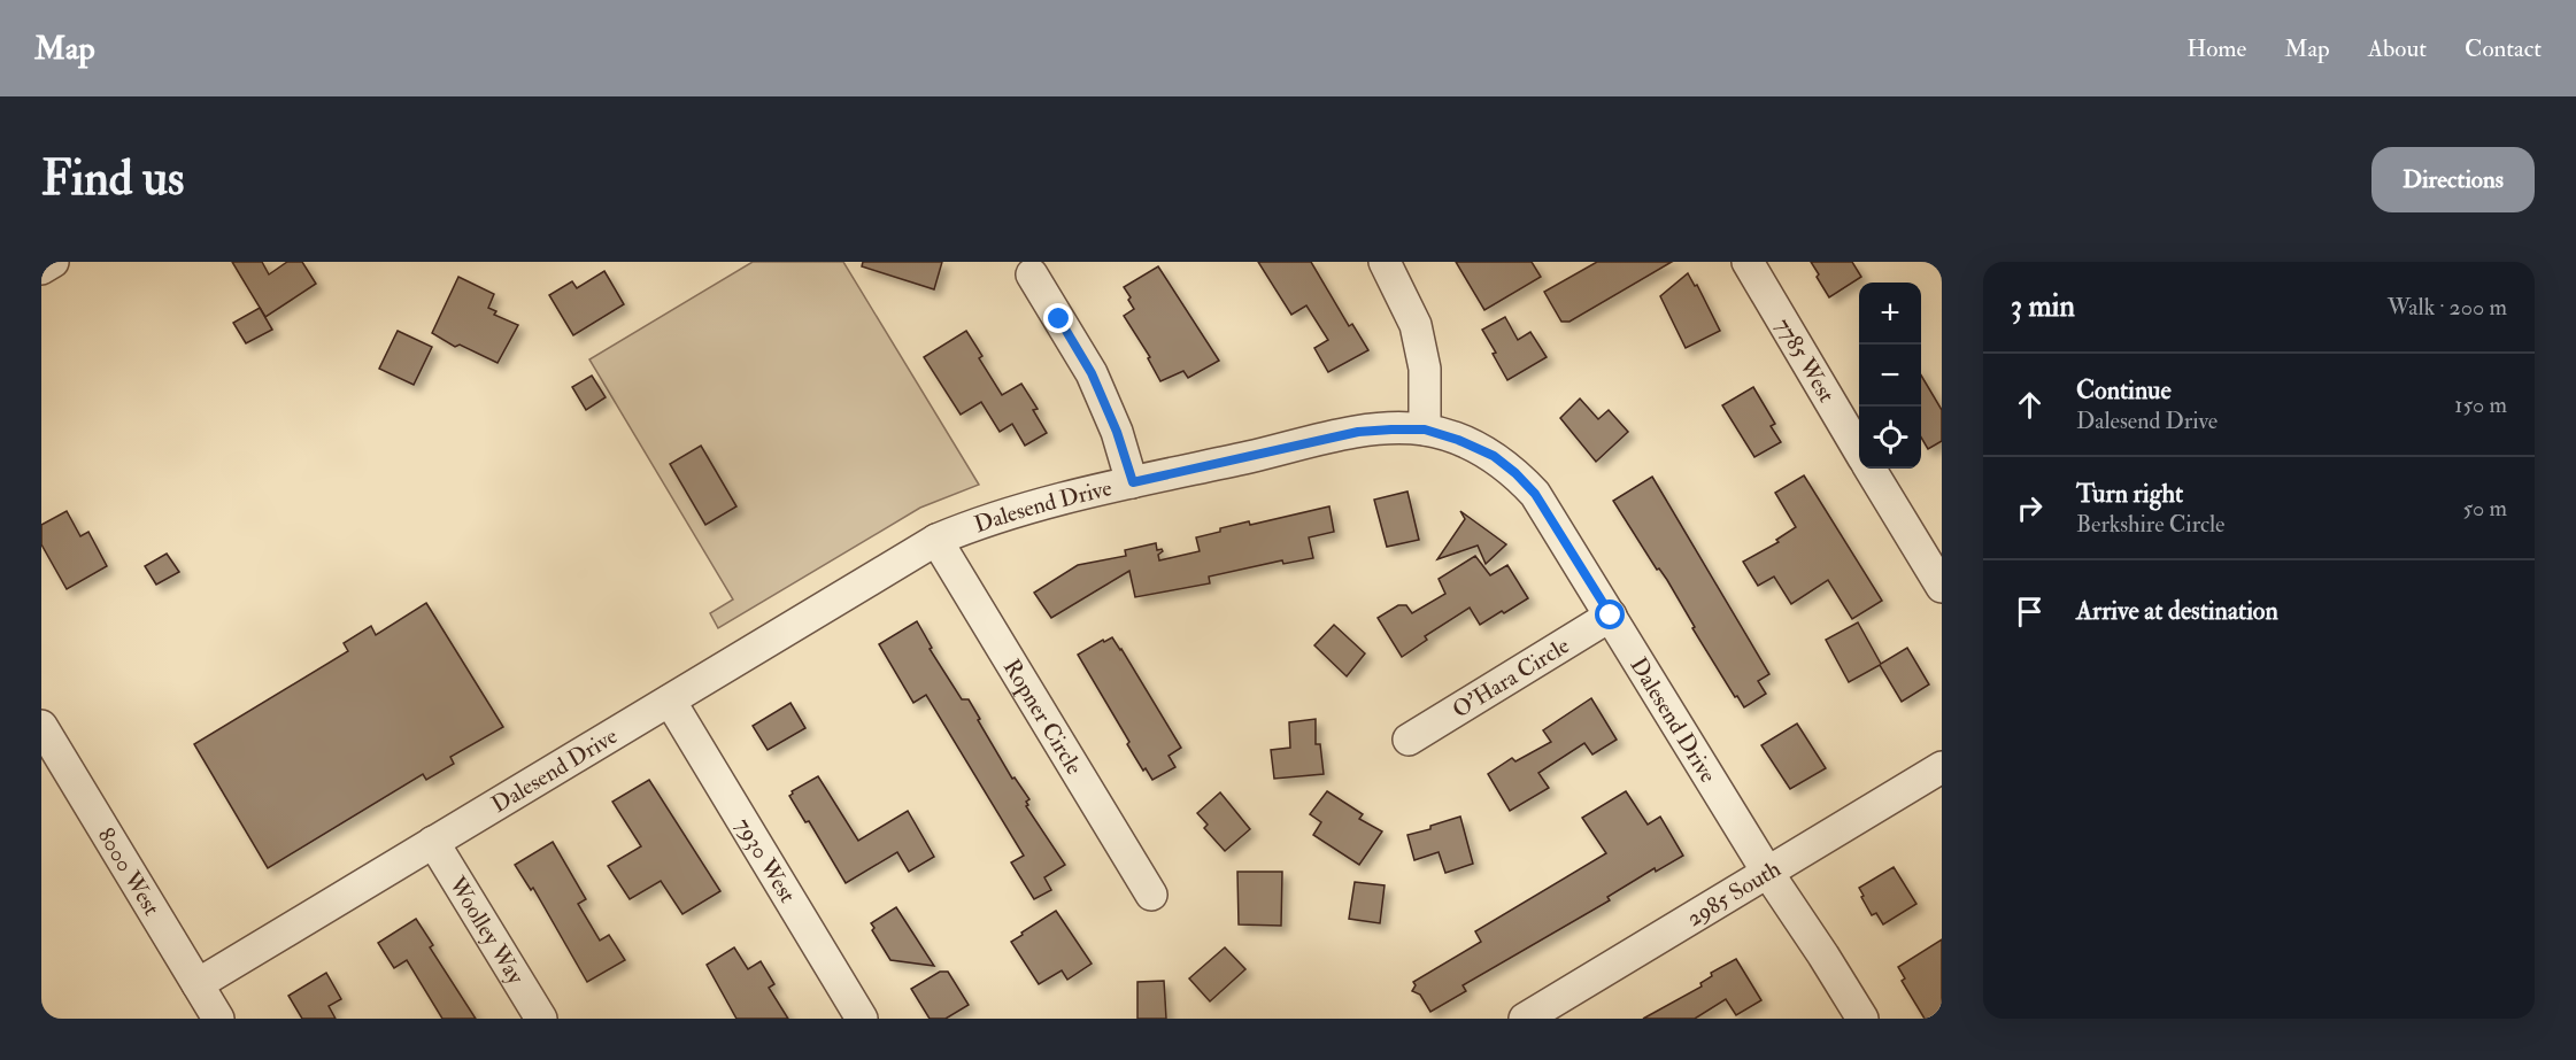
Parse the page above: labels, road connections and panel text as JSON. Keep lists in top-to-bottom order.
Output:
{
  "streets": {
    "street": [
      "7785 West",
      "Dalesend Drive",
      "O'Hara Circle",
      "Ropner Circle",
      "7930 West",
      "8000 West",
      "2985 South",
      "Woolley Way"
    ]
  },
  "crossings": [
    ["Dalesend Drive", "O'Hara Circle"],
    ["Dalesend Drive", "Ropner Circle"],
    ["Dalesend Drive", "7930 West"],
    ["Dalesend Drive", "8000 West"],
    ["Dalesend Drive", "2985 South"],
    ["Dalesend Drive", "Woolley Way"]
  ],
  "page": {
    "header": "Map",
    "nav": [
      "Home",
      "Map",
      "About",
      "Contact"
    ],
    "buttons": "Directions",
    "title": "Find us",
    "heading": ["3 min", "Walk · 200 m"],
    "map_buttons": ["+", "−"],
    "list": [
      ["Continue", "Dalesend Drive", "150 m"],
      ["Turn right", "Berkshire Circle", "50 m"],
      "Arrive at destination"
    ]
  }
}
